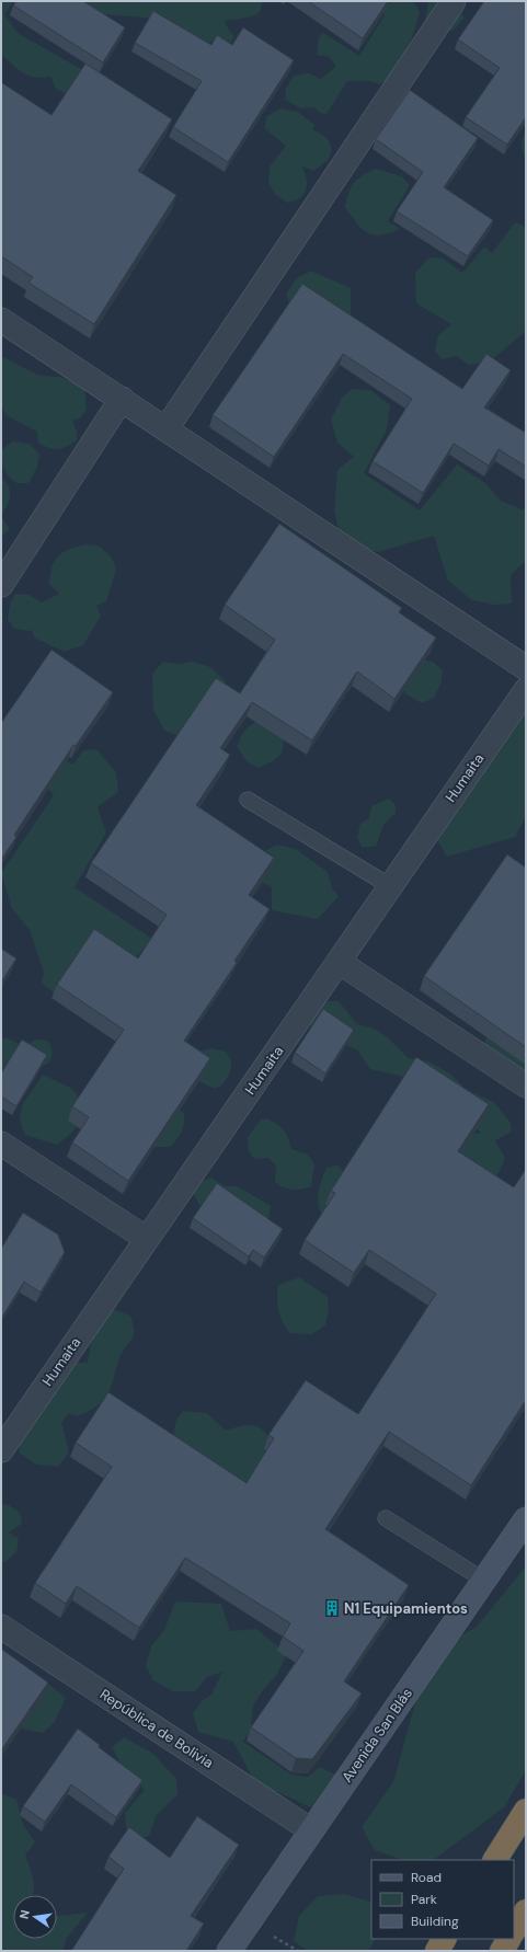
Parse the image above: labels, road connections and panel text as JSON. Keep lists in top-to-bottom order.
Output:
{
  "streets": {
    "street": ["Humaita", "República de Bolivia", "Avenida San Blás"]
  },
  "crossings": [
    ["República de Bolivia", "Avenida San Blás"]
  ],
  "places": {
    "building": ["N1 Equipamientos"]
  },
  "legend": ["Road", "Park", "Building"],
  "north": "left"
}
